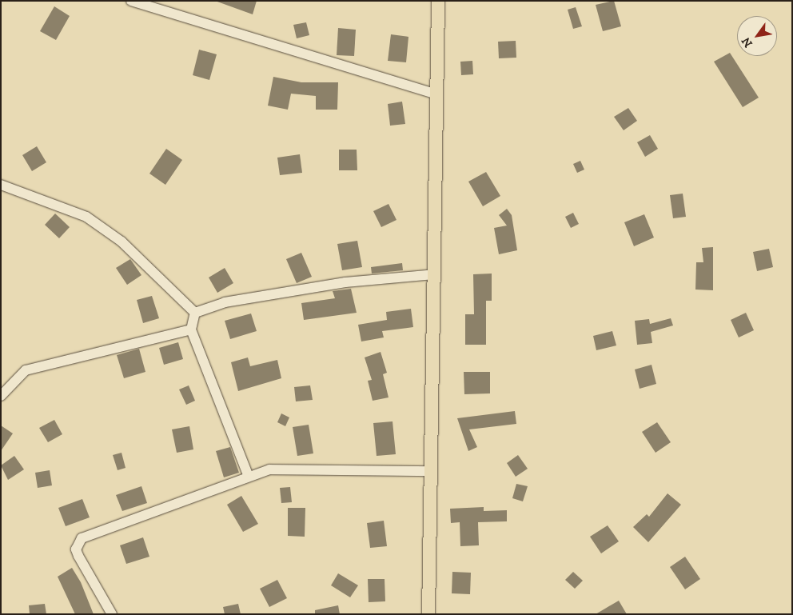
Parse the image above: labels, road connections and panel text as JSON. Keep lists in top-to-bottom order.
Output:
{
  "north": "bottom left"
}
